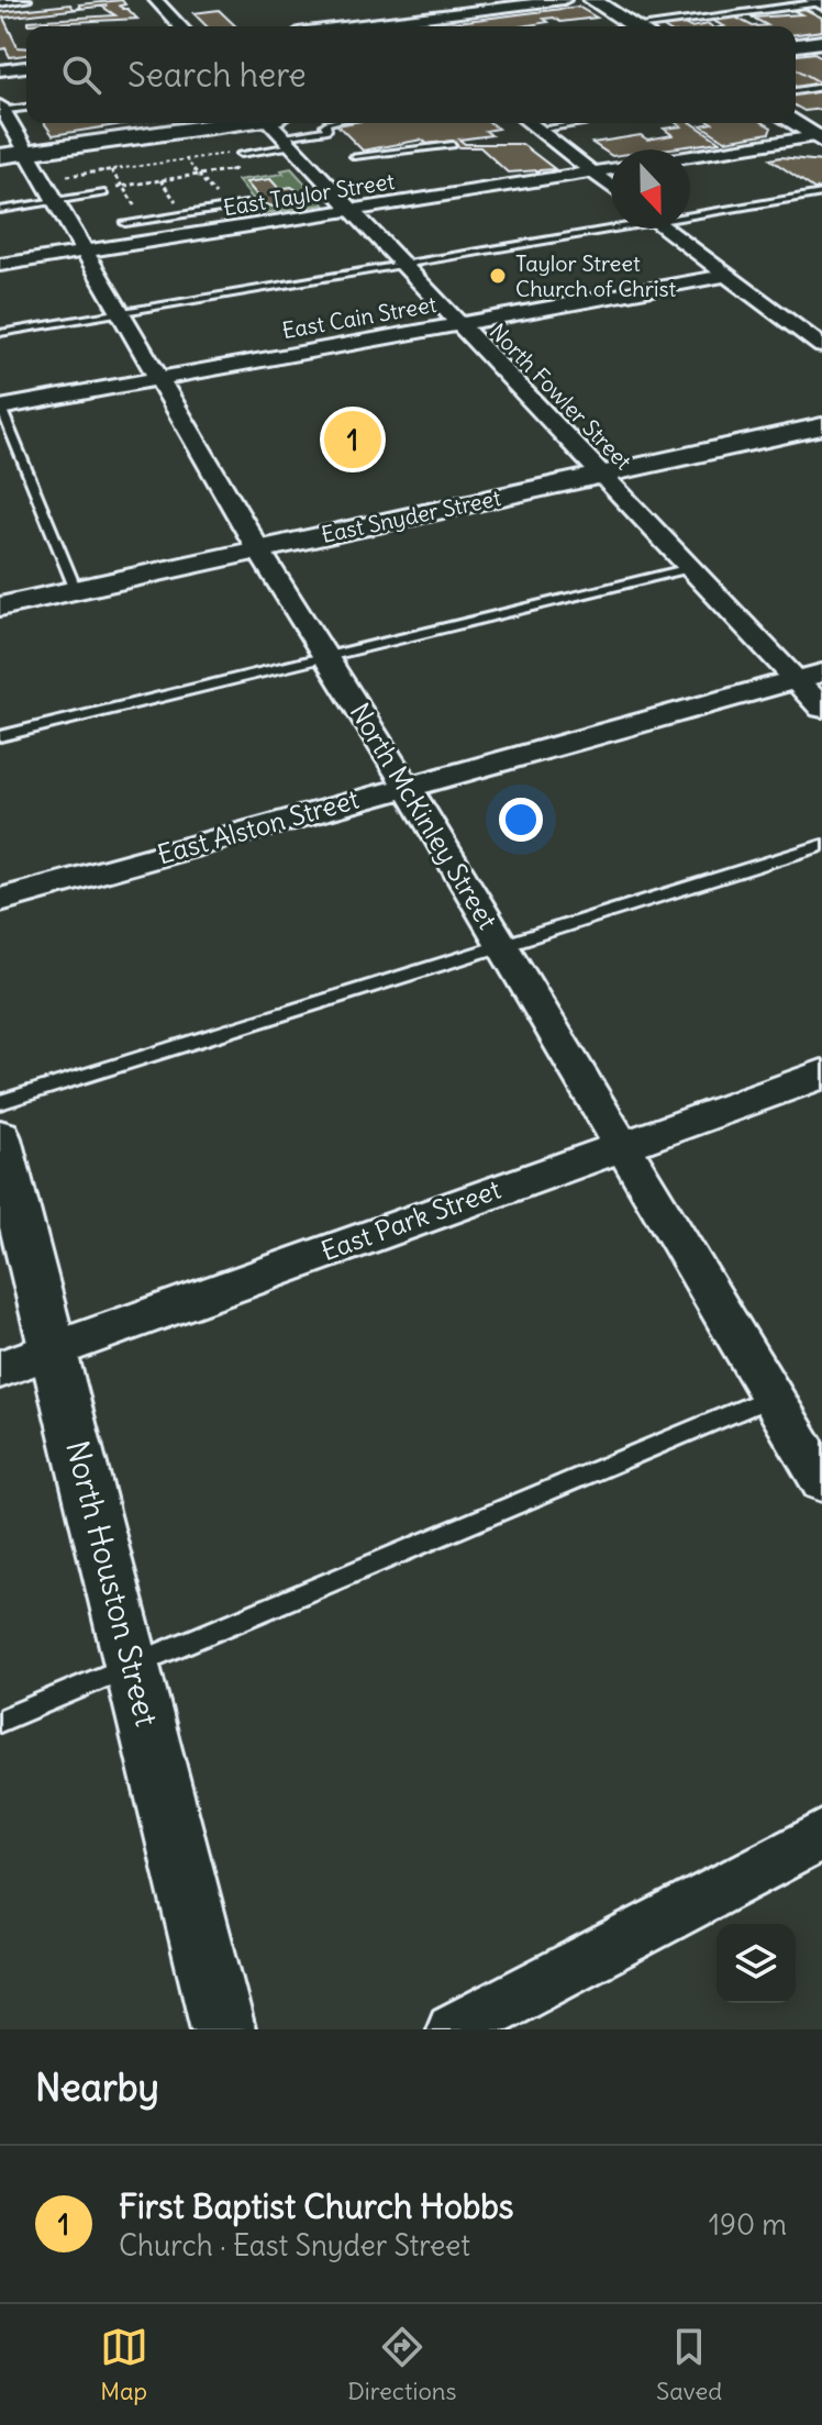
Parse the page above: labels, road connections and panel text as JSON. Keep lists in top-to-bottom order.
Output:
{
  "streets": {
    "street": [
      "East Taylor Street",
      "East Cain Street",
      "North Fowler Street",
      "East Snyder Street",
      "North McKinley Street",
      "East Alston Street",
      "East Park Street",
      "North Houston Street"
    ]
  },
  "crossings": [
    ["East Taylor Street", "North Fowler Street"],
    ["East Taylor Street", "North McKinley Street"],
    ["East Cain Street", "North Fowler Street"],
    ["East Cain Street", "North McKinley Street"],
    ["North Fowler Street", "East Snyder Street"],
    ["North Fowler Street", "East Alston Street"],
    ["East Snyder Street", "North McKinley Street"],
    ["North McKinley Street", "East Alston Street"],
    ["North McKinley Street", "East Park Street"],
    ["East Park Street", "North Houston Street"]
  ],
  "places": ["Taylor Street Church of Christ"],
  "north": "bottom",
  "page": {
    "search": "Search here",
    "pins": "1",
    "heading": "Nearby",
    "list": [
      {
        "mark": "1",
        "name": "First Baptist Church Hobbs",
        "note": "Church · East Snyder Street",
        "value": "190 m"
      }
    ],
    "nav": ["Map", "Directions", "Saved"]
  }
}
